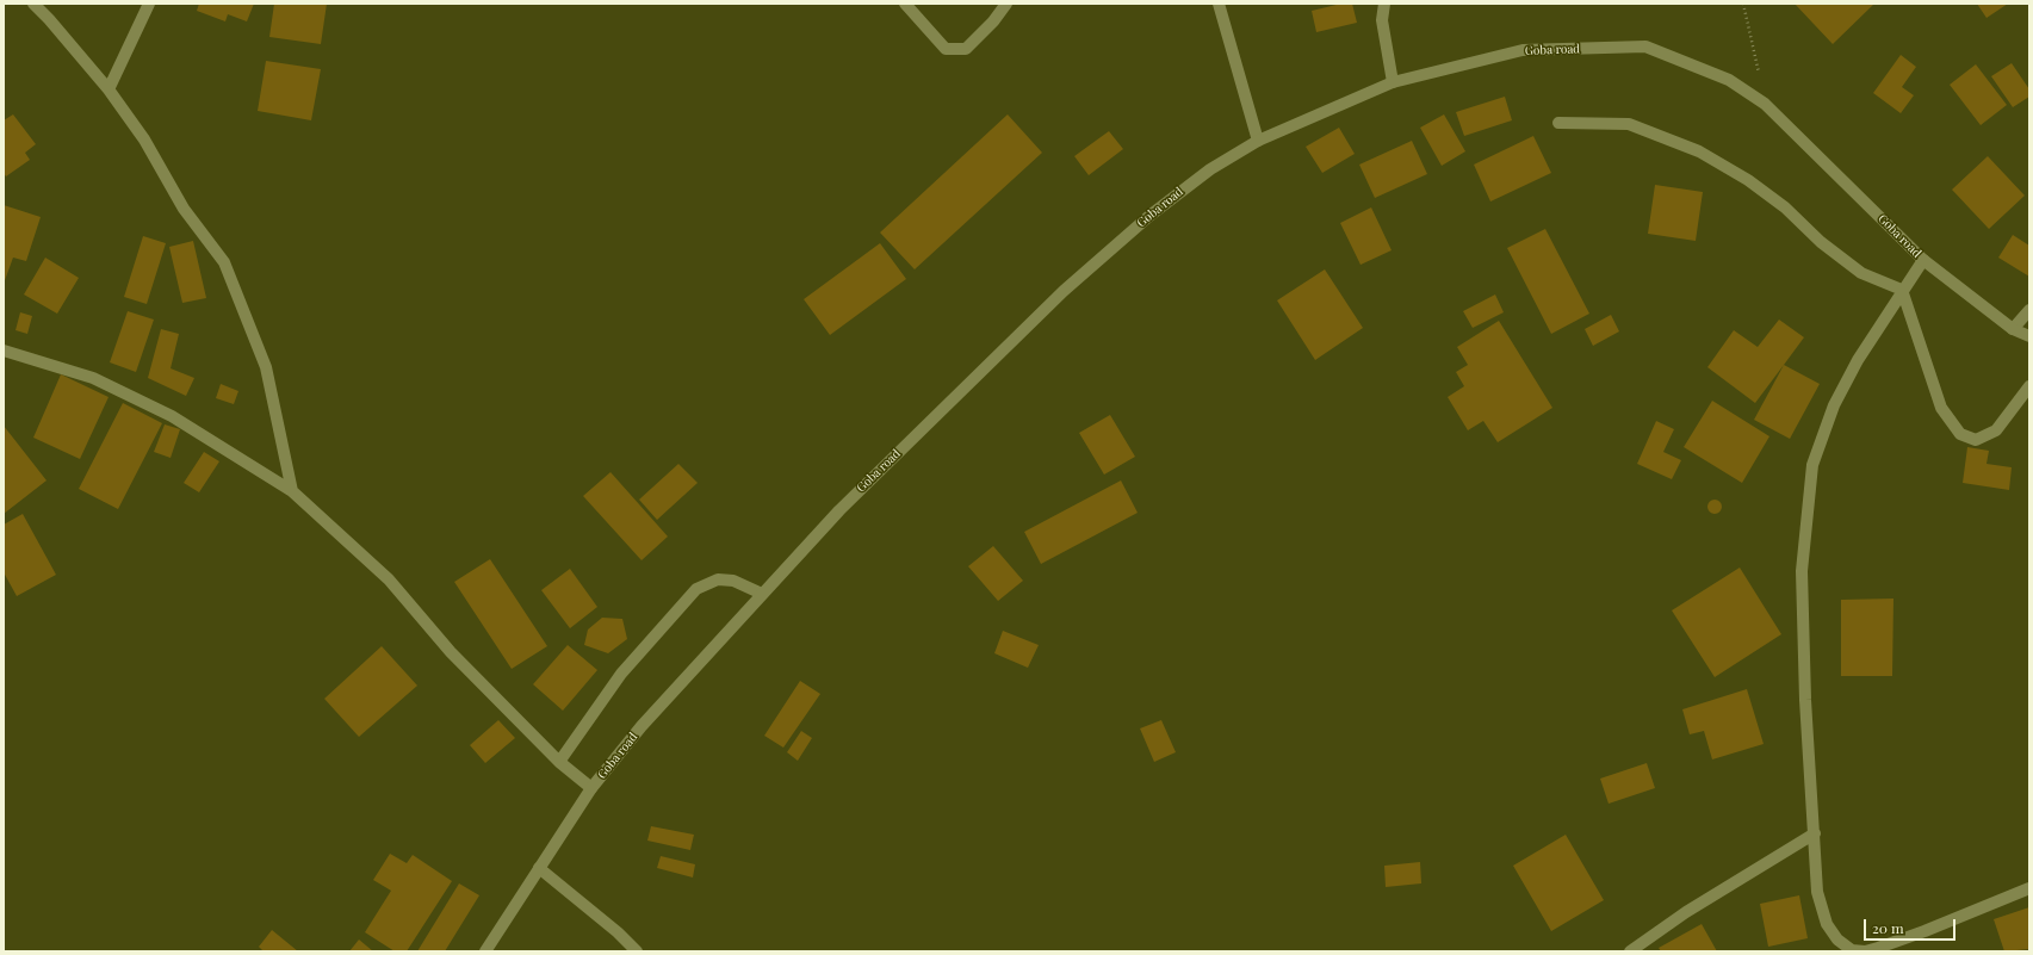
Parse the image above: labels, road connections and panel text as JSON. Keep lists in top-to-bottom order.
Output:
{
  "streets": {
    "street": ["Goba road"]
  },
  "scale_bar": "20 m"
}
